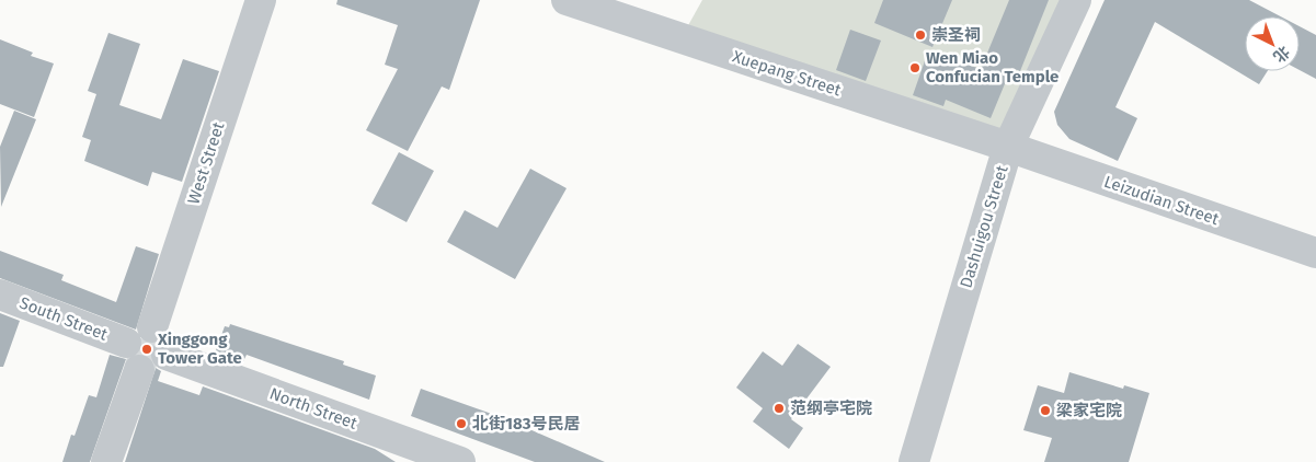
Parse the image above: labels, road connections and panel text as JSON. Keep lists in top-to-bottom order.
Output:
{
  "streets": {
    "street": [
      "Xuepang Street",
      "West Street",
      "Leizudian Street",
      "Dashuigou Street",
      "South Street",
      "North Street"
    ]
  },
  "crossings": [
    ["Xuepang Street", "Leizudian Street"],
    ["Xuepang Street", "Dashuigou Street"],
    ["Leizudian Street", "Dashuigou Street"]
  ],
  "places": [
    "崇圣祠",
    "Wen Miao Confucian Temple",
    "Xinggong Tower Gate",
    "范纲亭宅院",
    "梁家宅院",
    "北街183号民居"
  ],
  "north": "bottom right"
}
